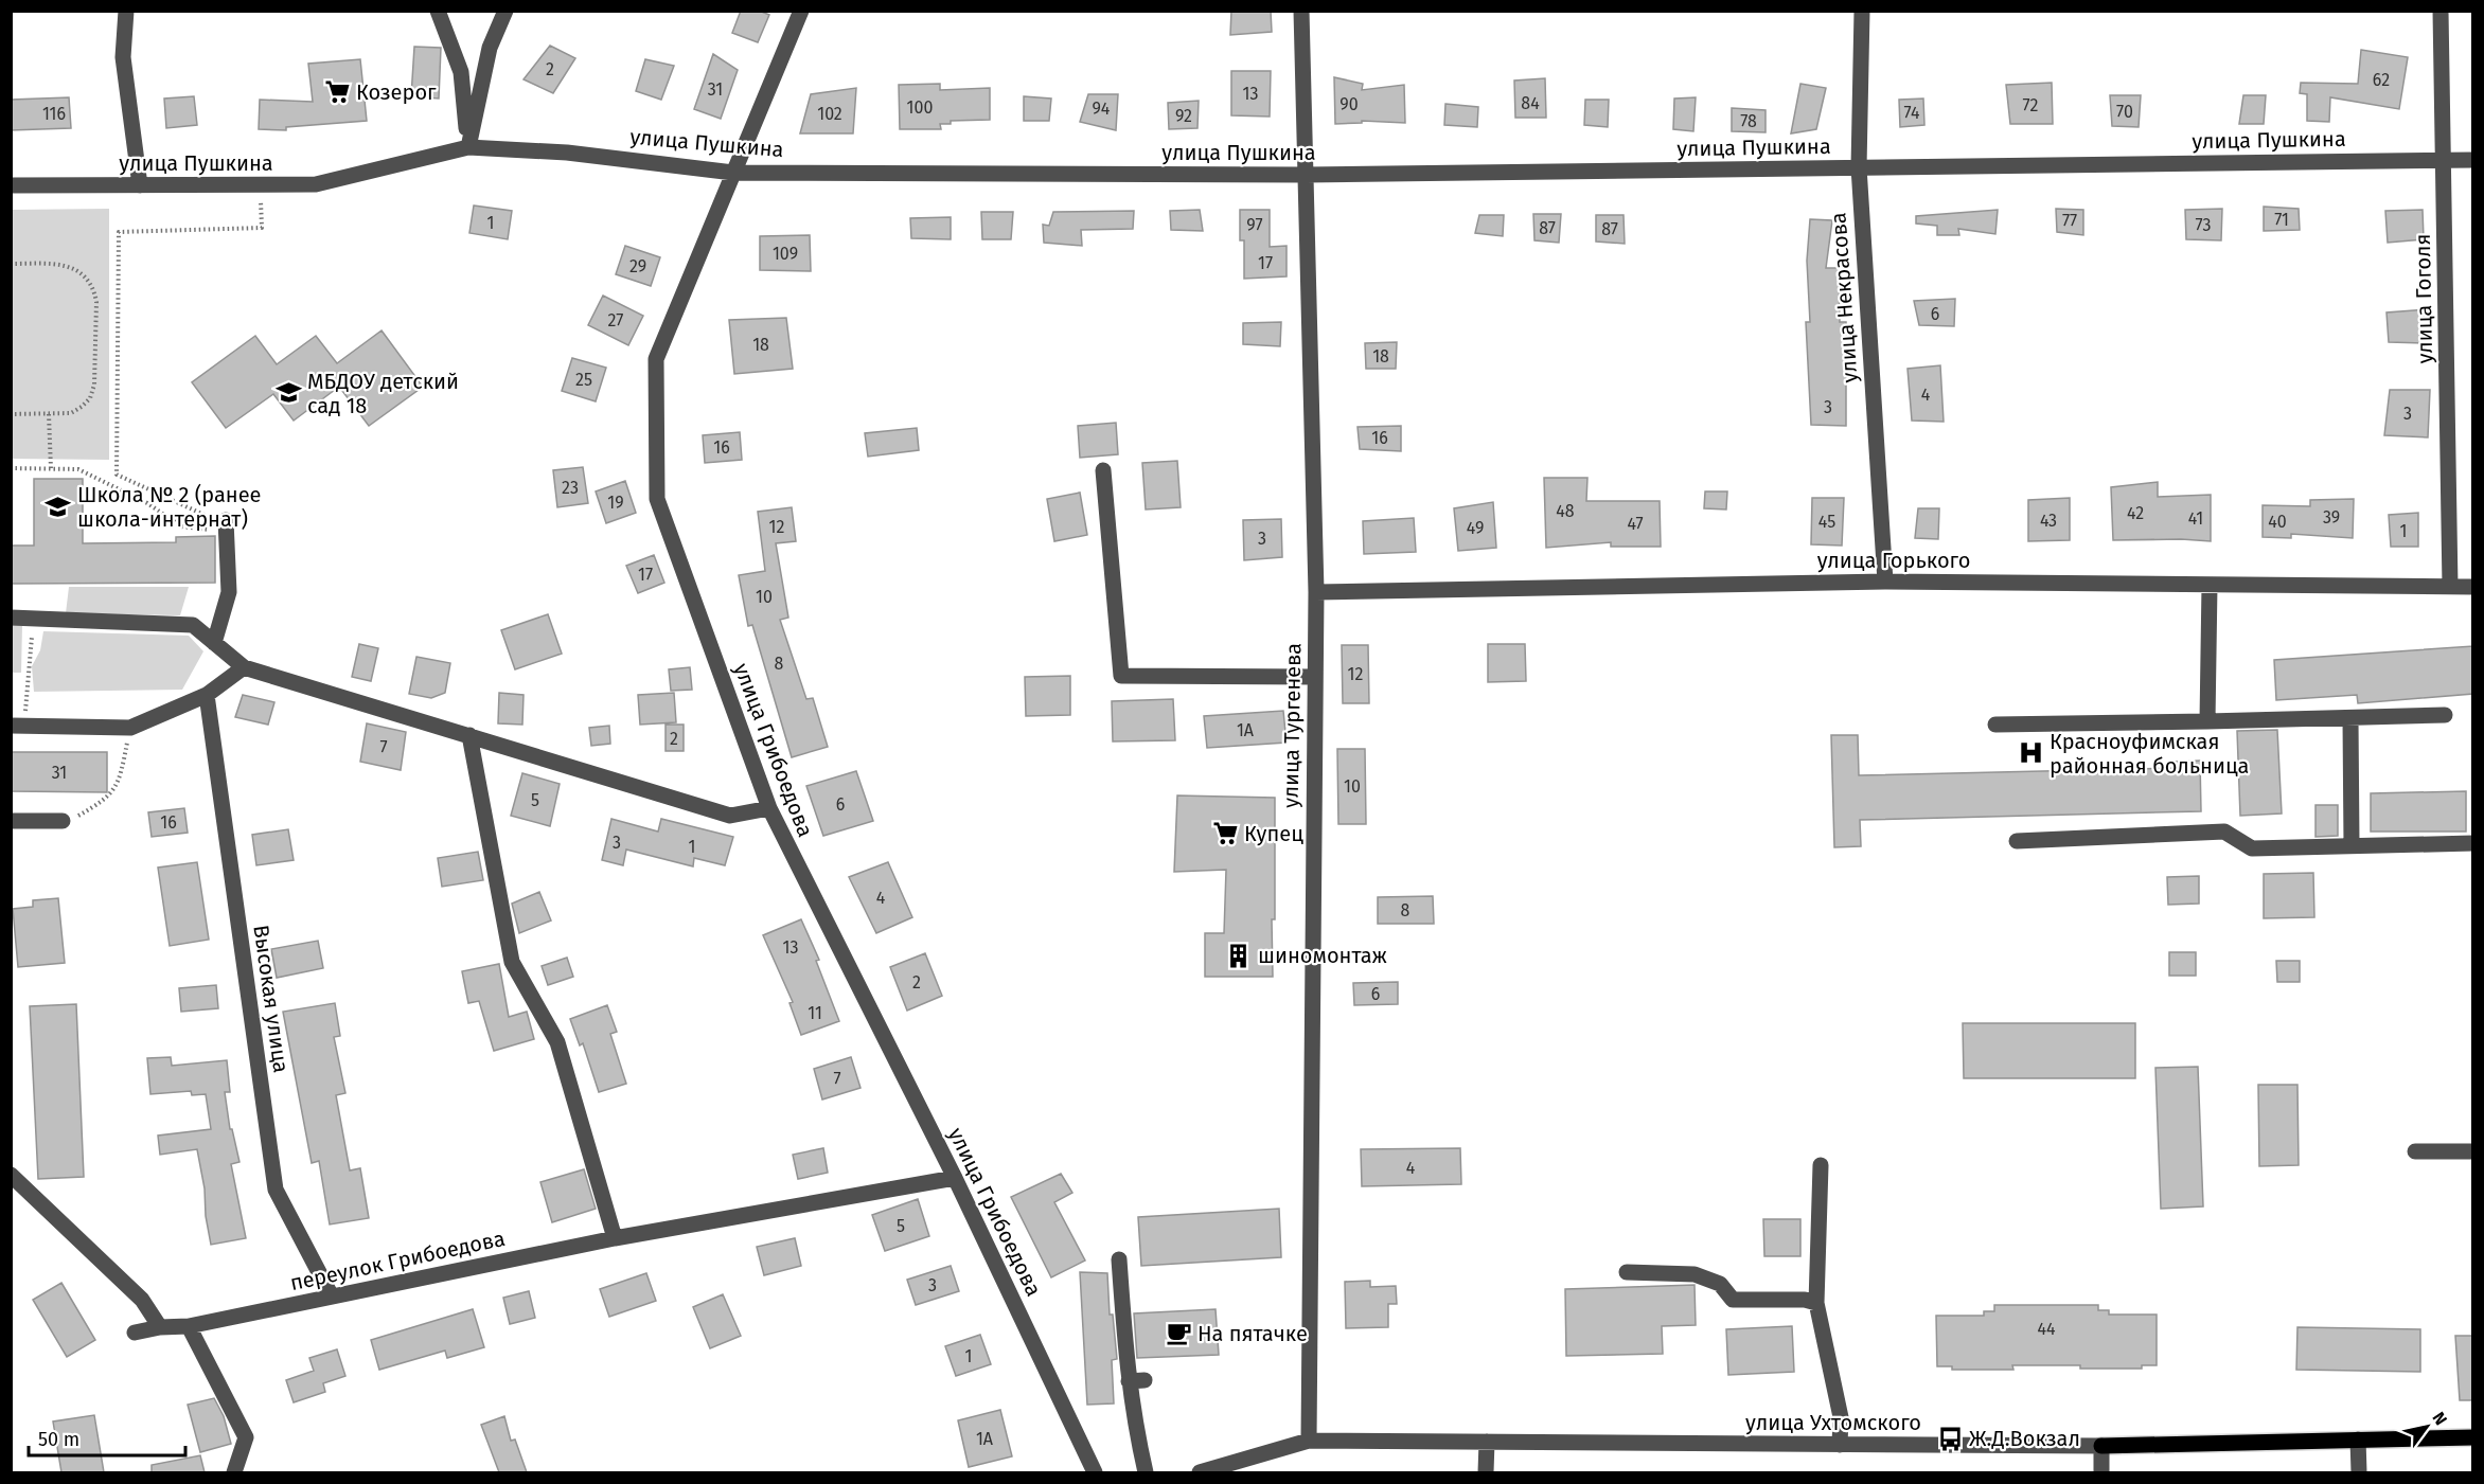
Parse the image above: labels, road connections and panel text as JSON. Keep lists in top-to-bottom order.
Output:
{
  "streets": {
    "main road": ["улица Ухтомского"],
    "street": [
      "улица Пушкина",
      "улица Некрасова",
      "улица Гоголя",
      "улица Горького",
      "улица Тургенева",
      "улица Грибоедова",
      "Высокая улица",
      "переулок Грибоедова"
    ]
  },
  "crossings": [
    ["улица Пушкина", "улица Некрасова"],
    ["улица Пушкина", "улица Гоголя"],
    ["улица Пушкина", "улица Тургенева"],
    ["улица Пушкина", "улица Грибоедова"],
    ["улица Некрасова", "улица Горького"],
    ["улица Гоголя", "улица Горького"],
    ["улица Горького", "улица Тургенева"],
    ["улица Тургенева", "улица Ухтомского"],
    ["улица Грибоедова", "переулок Грибоедова"],
    ["Высокая улица", "переулок Грибоедова"]
  ],
  "places": {
    "supermarket": ["Козерог", "Купец"],
    "school or university": ["МБДОУ детский сад 18", "Школа № 2 (ранее школа-интернат)"],
    "hospital": ["Красноуфимская районная больница"],
    "building": ["шиномонтаж"],
    "cafe": ["На пятачке"],
    "bus stop": ["Ж.Д.Вокзал"]
  },
  "house_numbers": [
    "2",
    "62",
    "31",
    "13",
    "84",
    "90",
    "72",
    "100",
    "94",
    "70",
    "74",
    "116",
    "102",
    "92",
    "78",
    "71",
    "77",
    "1",
    "97",
    "73",
    "87",
    "87",
    "109",
    "17",
    "29",
    "6",
    "27",
    "18",
    "18",
    "25",
    "4",
    "3",
    "3",
    "16",
    "16",
    "23",
    "19",
    "48",
    "42",
    "39",
    "41",
    "43",
    "45",
    "40",
    "47",
    "12",
    "49",
    "1",
    "3",
    "17",
    "10",
    "8",
    "12",
    "1А",
    "2",
    "7",
    "31",
    "10",
    "5",
    "6",
    "16",
    "3",
    "1",
    "4",
    "8",
    "13",
    "2",
    "6",
    "11",
    "7",
    "4",
    "5",
    "3",
    "44",
    "1",
    "1А"
  ],
  "scale_bar": "50 m",
  "north": "top right"
}
